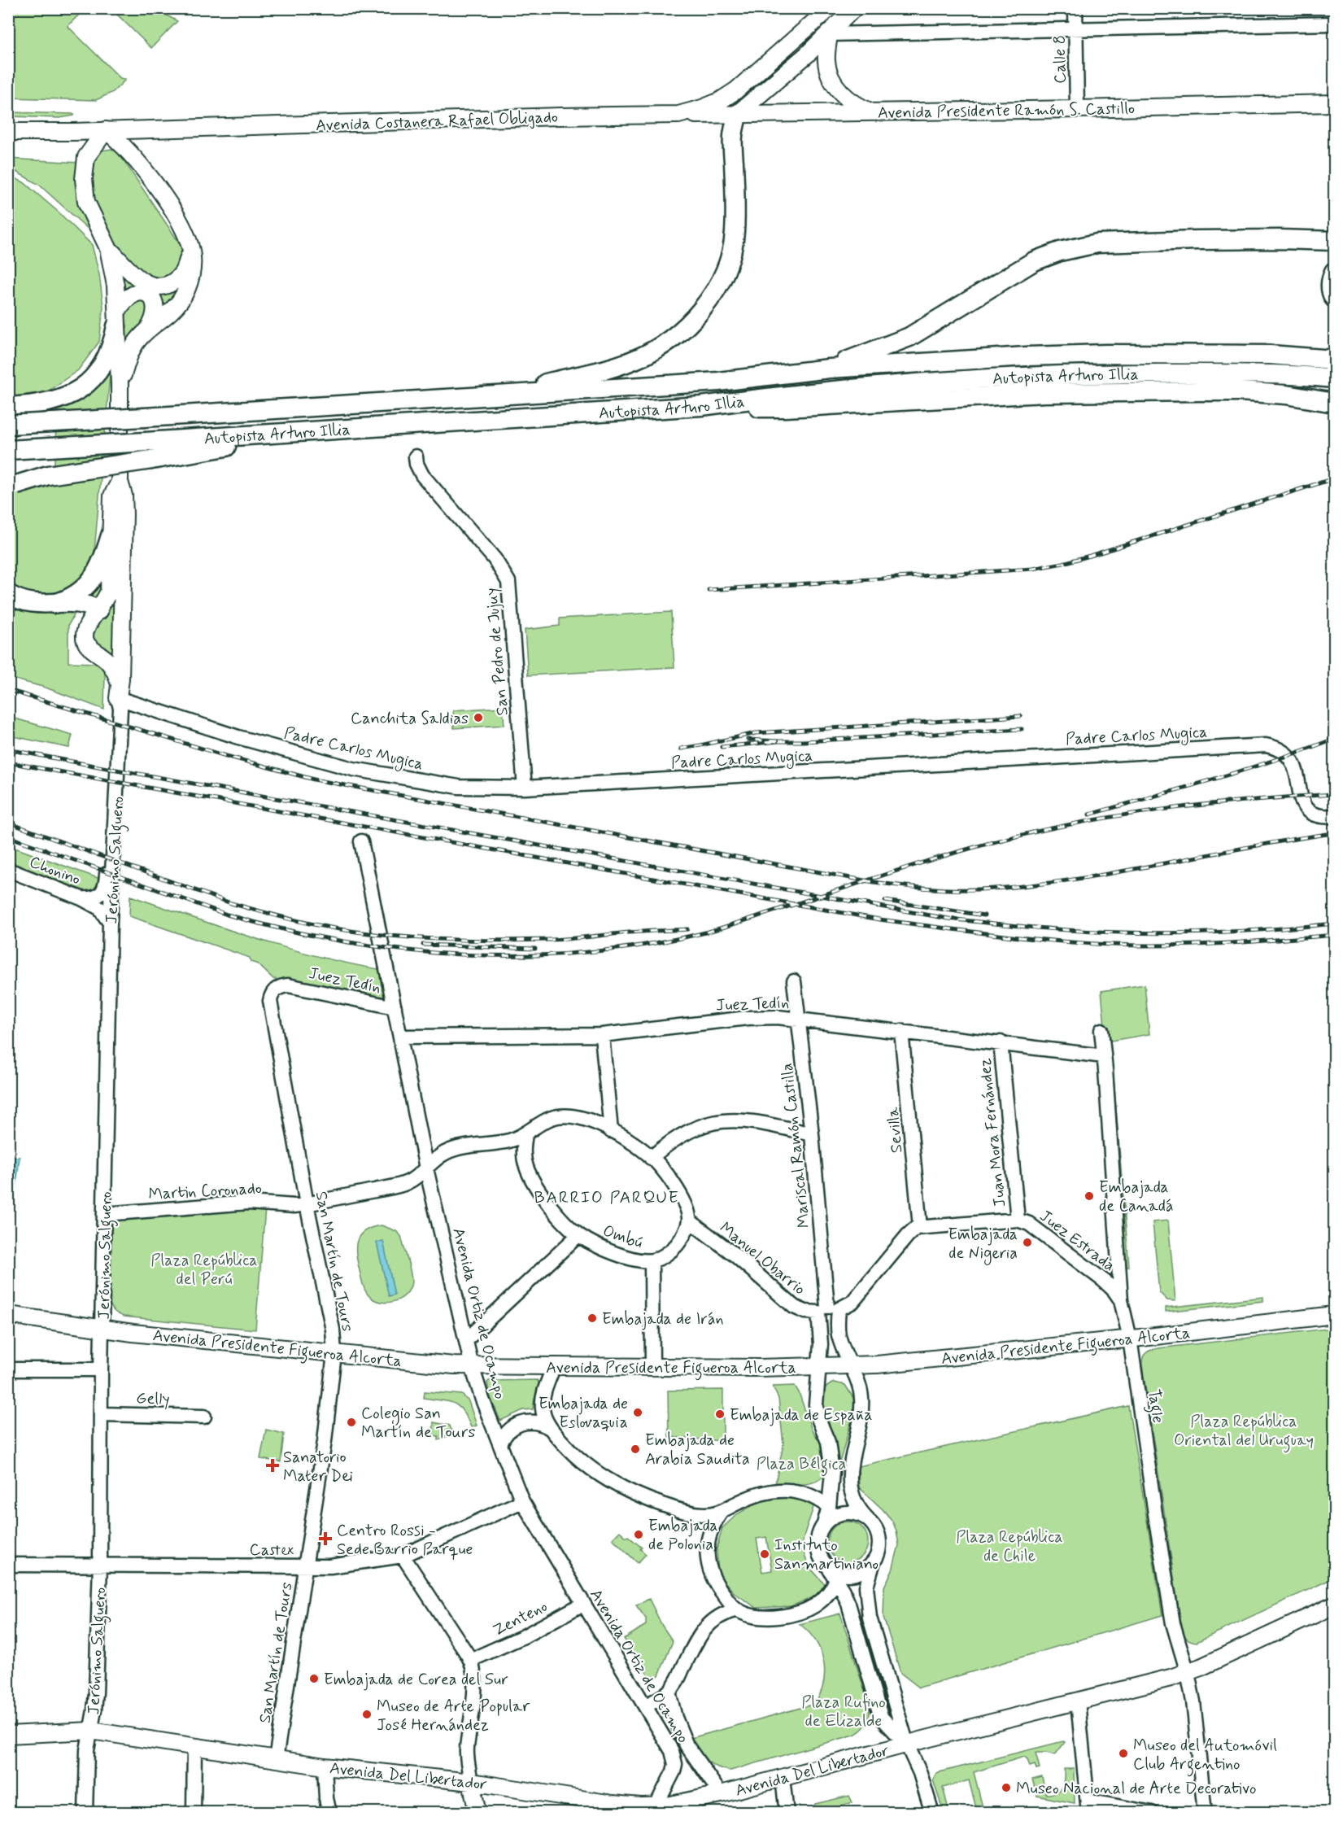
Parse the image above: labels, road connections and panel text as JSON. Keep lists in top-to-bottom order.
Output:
{
  "streets": {
    "highway": ["Autopista Arturo Illia"],
    "main road": [
      "Avenida Presidente Ramón S. Castillo",
      "Avenida Costanera Rafael Obligado",
      "Jerónimo Salguero",
      "Avenida Presidente Figueroa Alcorta",
      "Avenida Del Libertador"
    ],
    "street": [
      "Calle 8",
      "San Pedro de Jujuy",
      "Padre Carlos Mugica",
      "Chonino",
      "Juez Tedín",
      "Sevilla",
      "Juan Mora Fernández",
      "Mariscal Ramón Castilla",
      "Martin Coronado",
      "Ombú",
      "Juez Estrada",
      "Manuel Obarrio",
      "San Martín de Tours",
      "Avenida Ortiz de Ocampo",
      "Gelly",
      "Tagle",
      "Castex",
      "Zenteno"
    ]
  },
  "crossings": [
    ["Calle 8", "Avenida Presidente Ramón S. Castillo"],
    ["Avenida Presidente Ramón S. Castillo", "Avenida Costanera Rafael Obligado"],
    ["Avenida Costanera Rafael Obligado", "Jerónimo Salguero"],
    ["San Pedro de Jujuy", "Padre Carlos Mugica"],
    ["Padre Carlos Mugica", "Jerónimo Salguero"],
    ["Jerónimo Salguero", "Chonino"],
    ["Jerónimo Salguero", "Martin Coronado"],
    ["Jerónimo Salguero", "Avenida Presidente Figueroa Alcorta"],
    ["Jerónimo Salguero", "Gelly"],
    ["Jerónimo Salguero", "Castex"],
    ["Jerónimo Salguero", "Avenida Del Libertador"],
    ["Juez Tedín", "Sevilla"],
    ["Juez Tedín", "Juan Mora Fernández"],
    ["Juez Tedín", "Mariscal Ramón Castilla"],
    ["Juez Tedín", "San Martín de Tours"],
    ["Juez Tedín", "Avenida Ortiz de Ocampo"],
    ["Juez Tedín", "Tagle"],
    ["Sevilla", "Juez Estrada"],
    ["Juan Mora Fernández", "Juez Estrada"],
    ["Mariscal Ramón Castilla", "Manuel Obarrio"],
    ["Mariscal Ramón Castilla", "Avenida Presidente Figueroa Alcorta"],
    ["Martin Coronado", "Ombú"],
    ["Martin Coronado", "Manuel Obarrio"],
    ["Martin Coronado", "San Martín de Tours"],
    ["Martin Coronado", "Avenida Ortiz de Ocampo"],
    ["Ombú", "Manuel Obarrio"],
    ["Juez Estrada", "Tagle"],
    ["San Martín de Tours", "Avenida Presidente Figueroa Alcorta"],
    ["San Martín de Tours", "Castex"],
    ["San Martín de Tours", "Avenida Del Libertador"],
    ["Avenida Ortiz de Ocampo", "Avenida Presidente Figueroa Alcorta"],
    ["Avenida Ortiz de Ocampo", "Castex"],
    ["Avenida Ortiz de Ocampo", "Zenteno"],
    ["Avenida Ortiz de Ocampo", "Avenida Del Libertador"],
    ["Avenida Presidente Figueroa Alcorta", "Tagle"],
    ["Tagle", "Avenida Del Libertador"]
  ],
  "districts": ["BARRIO PARQUE"],
  "parks": [
    "Plaza República del Perú",
    "Plaza República Oriental del Uruguay",
    "Plaza Bélgica",
    "Plaza República de Chile",
    "Plaza Rufino de Elizalde"
  ],
  "places": {
    "other": [
      "Canchita Saldias",
      "Embajada de Canadá",
      "Embajada de Nigeria",
      "Embajada de Irán",
      "Embajada de Eslovaquia",
      "Embajada de España",
      "Colegio San Martín de Tours",
      "Embajada de Arabia Saudita",
      "Embajada de Polonia",
      "Instituto Sanmartiniano",
      "Embajada de Corea del Sur",
      "Museo de Arte Popular José Hernández",
      "Museo del Automóvil Club Argentino",
      "Museo Nacional de Arte Decorativo"
    ],
    "health": ["Sanatorio Mater Dei", "Centro Rossi - Sede Barrio Parque"]
  }
}
